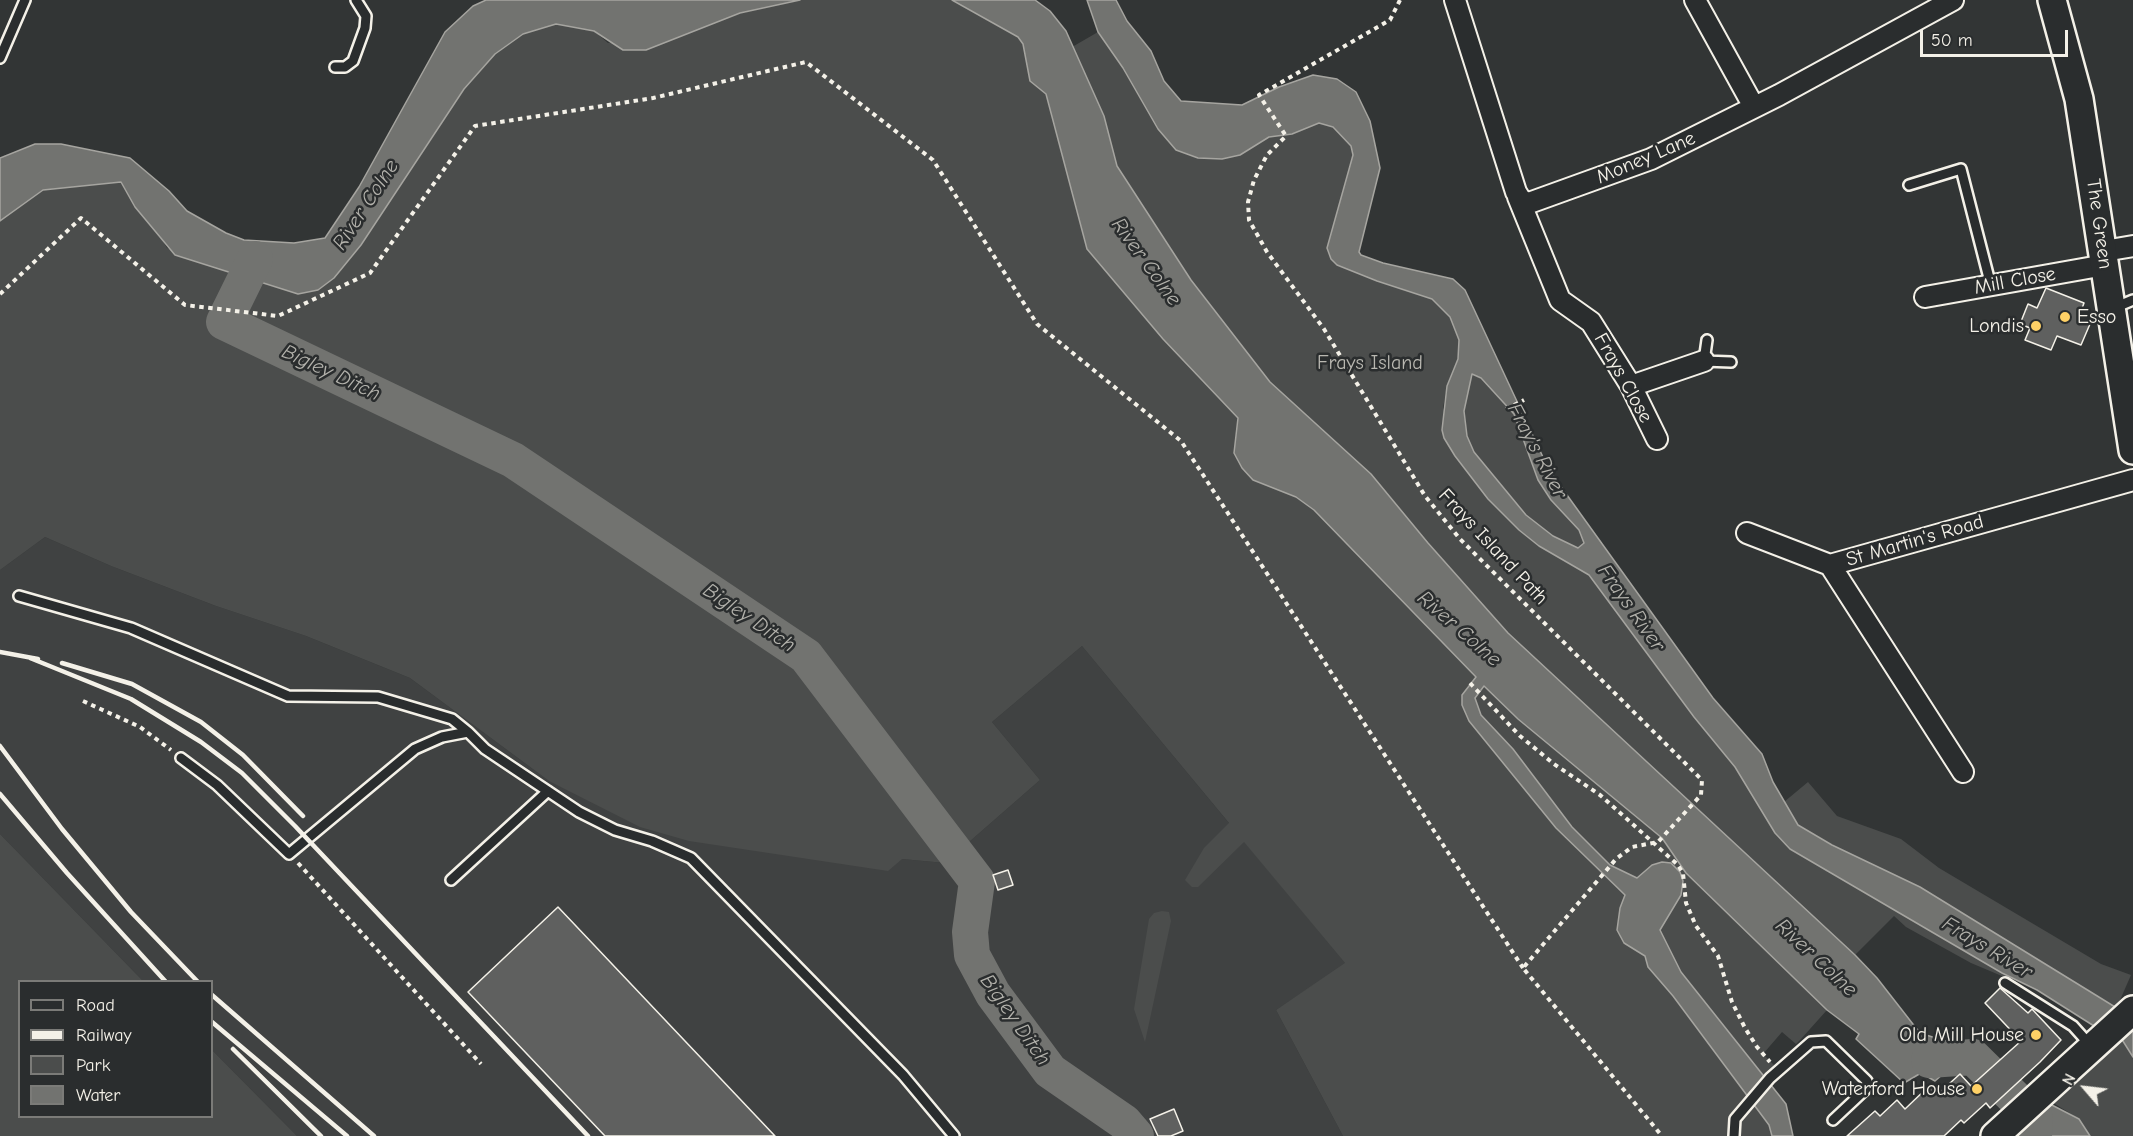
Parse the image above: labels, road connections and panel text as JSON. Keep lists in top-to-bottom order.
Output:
{
  "streets": {
    "street": [
      "Money Lane",
      "The Green",
      "Mill Close",
      "Frays Close",
      "St Martin's Road"
    ],
    "path": ["Frays Island Path"]
  },
  "crossings": [
    ["Money Lane", "Frays Close"],
    ["The Green", "Mill Close"]
  ],
  "water": [
    "River Colne",
    "Bigley Ditch",
    "Fray's River",
    "Frays River"
  ],
  "parks": ["Frays Island"],
  "places": [
    "Esso",
    "Londis",
    "Old Mill House",
    "Waterford House"
  ],
  "legend": [
    "Road",
    "Railway",
    "Park",
    "Water"
  ],
  "scale_bar": "50 m",
  "north": "top left"
}
